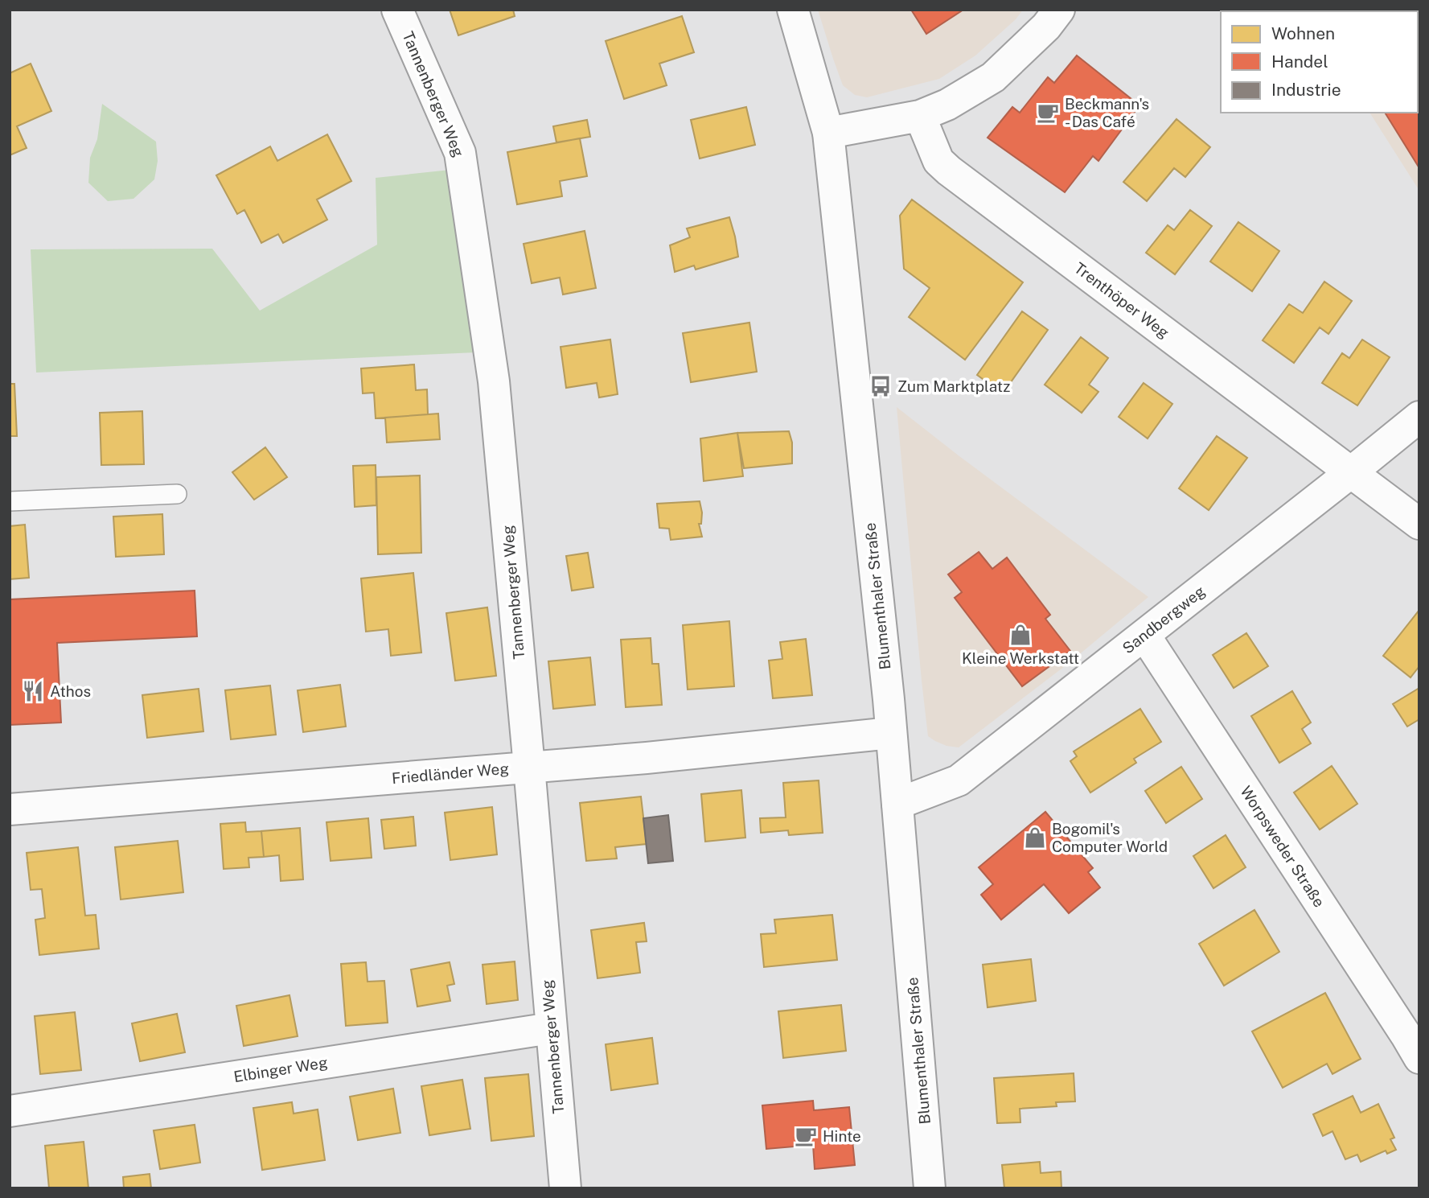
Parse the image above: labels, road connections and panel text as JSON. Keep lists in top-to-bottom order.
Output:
{
  "streets": {
    "street": [
      "Tannenberger Weg",
      "Trenthöper Weg",
      "Blumenthaler Straße",
      "Sandbergweg",
      "Friedländer Weg",
      "Worpsweder Straße",
      "Elbinger Weg"
    ]
  },
  "crossings": [
    ["Tannenberger Weg", "Friedländer Weg"],
    ["Tannenberger Weg", "Elbinger Weg"],
    ["Trenthöper Weg", "Sandbergweg"],
    ["Blumenthaler Straße", "Sandbergweg"],
    ["Blumenthaler Straße", "Friedländer Weg"],
    ["Sandbergweg", "Worpsweder Straße"]
  ],
  "places": {
    "cafe": ["Beckmann's - Das Café", "Hinte"],
    "bus stop": ["Zum Marktplatz"],
    "shop": ["Kleine Werkstatt", "Bogomil's Computer World"],
    "restaurant": ["Athos"]
  },
  "legend": ["Wohnen", "Handel", "Industrie"]
}
